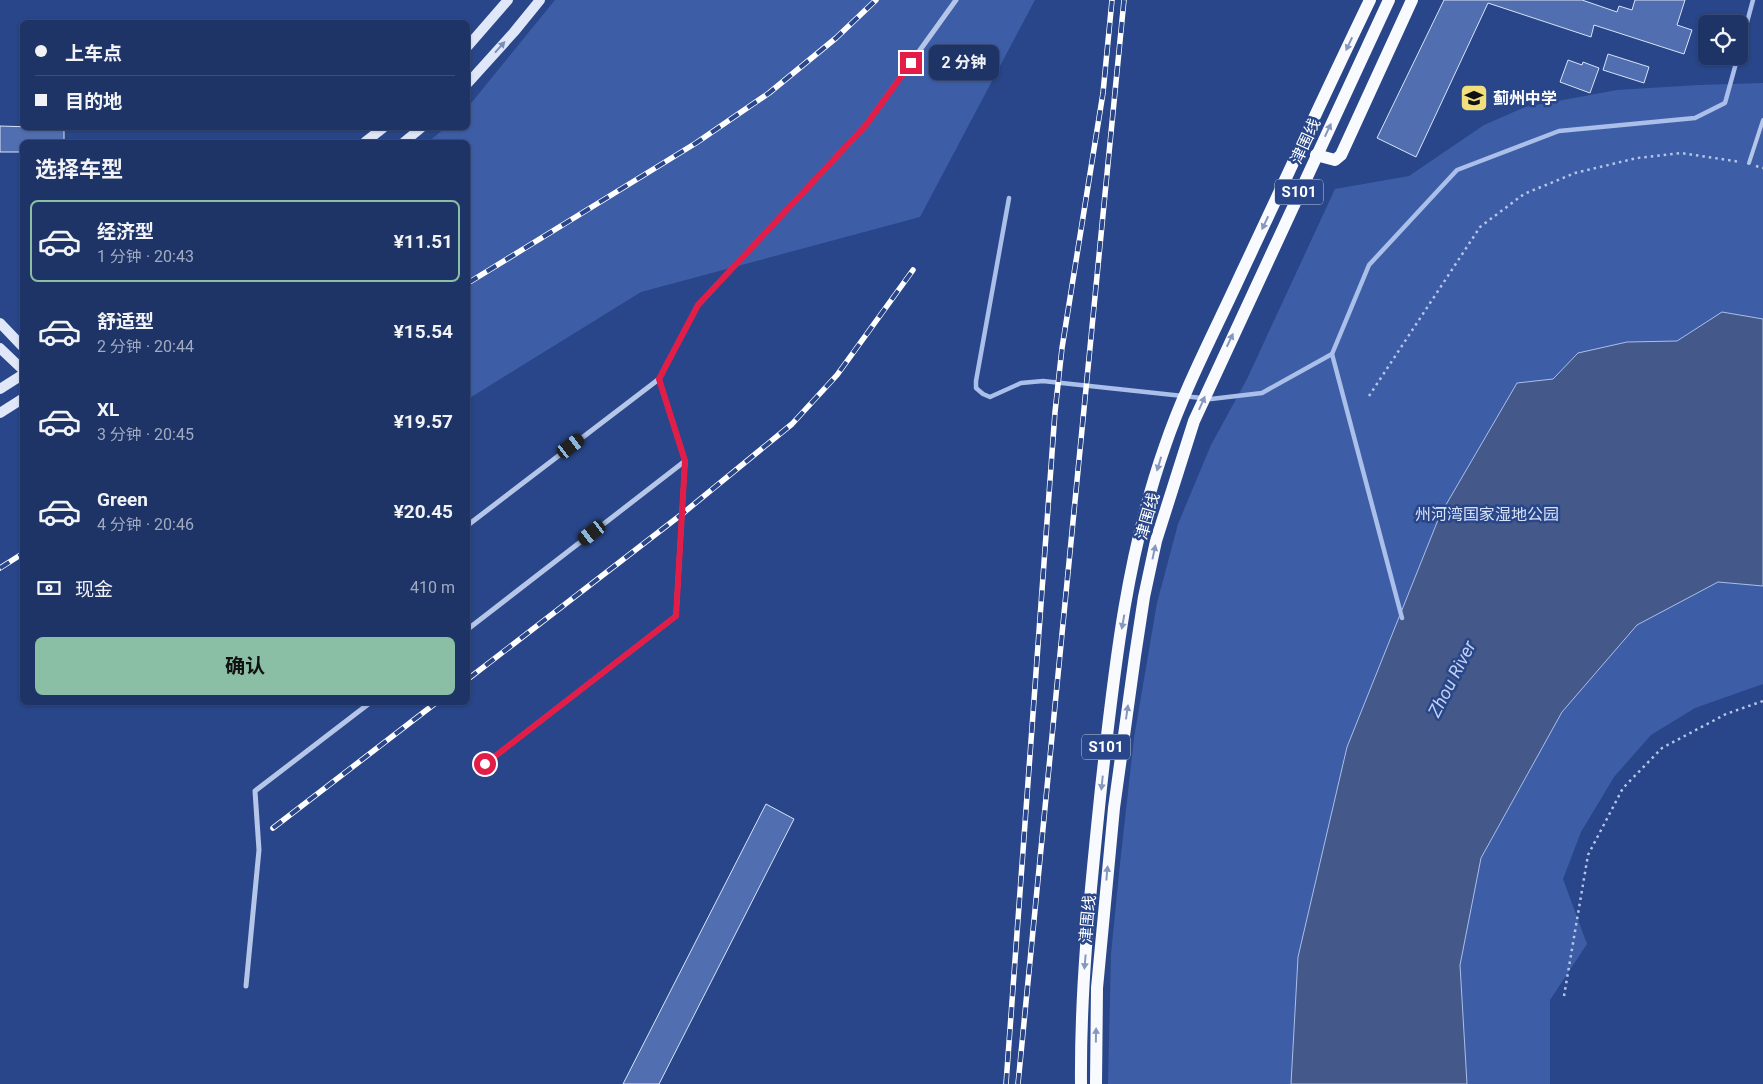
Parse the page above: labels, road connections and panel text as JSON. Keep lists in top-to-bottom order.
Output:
{
  "streets": {
    "main road": ["津围线", "S101"]
  },
  "water": ["Zhou River"],
  "parks": ["州河湾国家湿地公园"],
  "places": {
    "school or university": ["蓟州中学"]
  },
  "page": {
    "banner": ["上车点", "目的地"],
    "bubble": "2 分钟",
    "heading": "选择车型",
    "list": [
      {
        "name": "经济型",
        "note": "1 分钟 · 20:43",
        "value": "¥11.51"
      },
      {
        "name": "舒适型",
        "note": "2 分钟 · 20:44",
        "value": "¥15.54"
      },
      {
        "name": "XL",
        "note": "3 分钟 · 20:45",
        "value": "¥19.57"
      },
      {
        "name": "Green",
        "note": "4 分钟 · 20:46",
        "value": "¥20.45"
      }
    ],
    "pay": ["现金", "410 m"],
    "buttons": "确认"
  }
}
